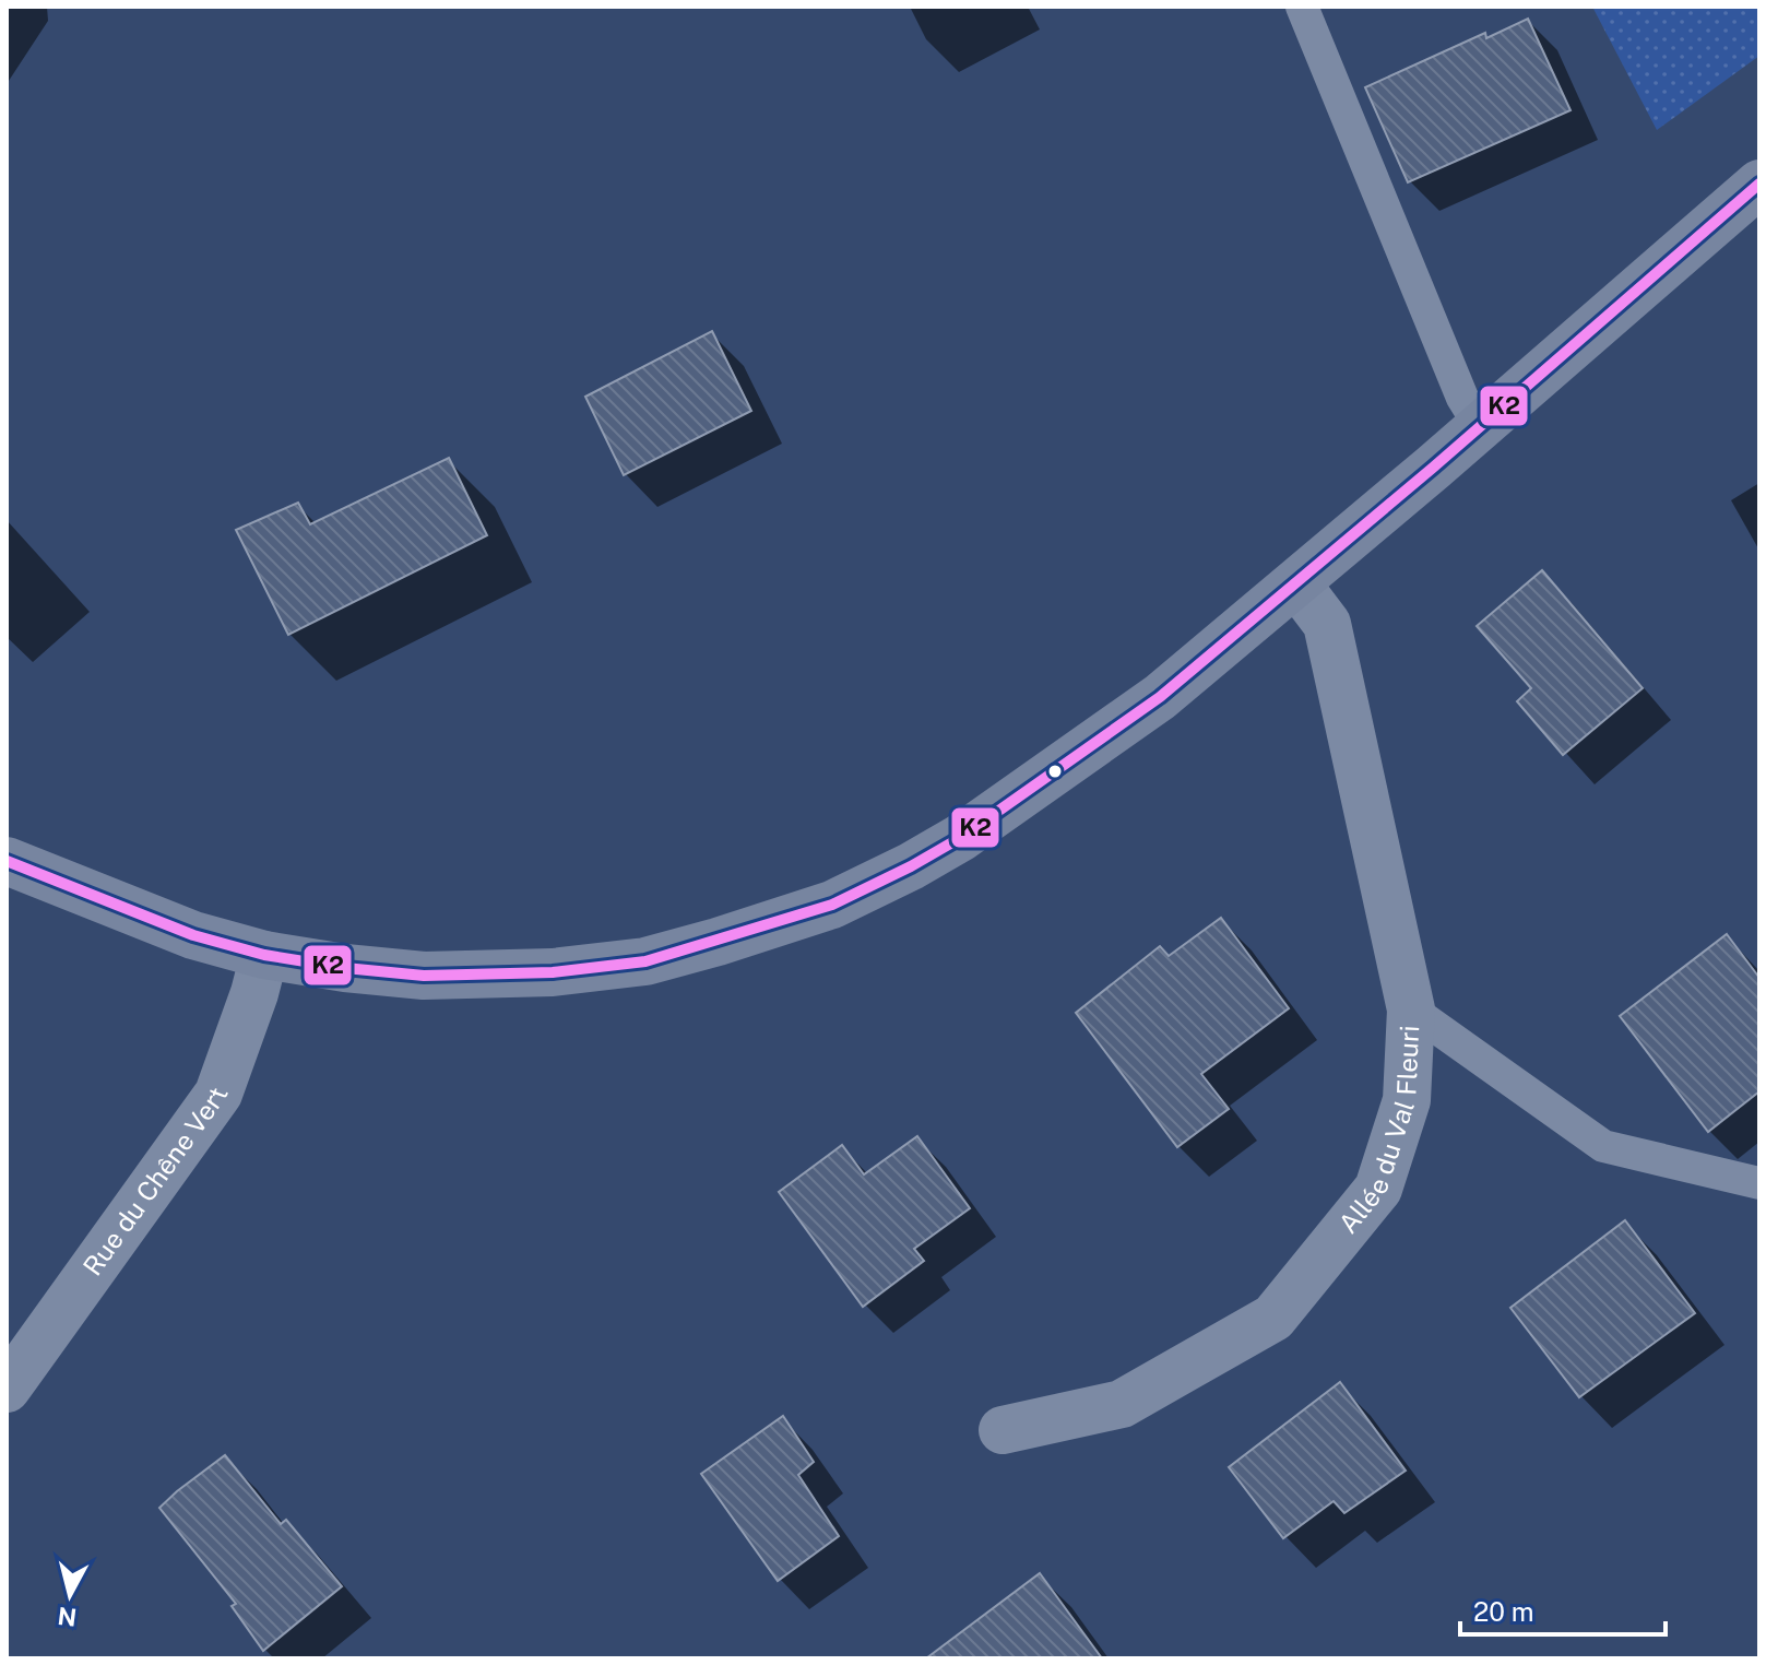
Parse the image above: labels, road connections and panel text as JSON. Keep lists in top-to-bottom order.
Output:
{
  "streets": {
    "street": ["Allée du Val Fleuri", "Rue du Chêne Vert"]
  },
  "lines": ["transit line K2"],
  "scale_bar": "20 m",
  "north": "bottom"
}
